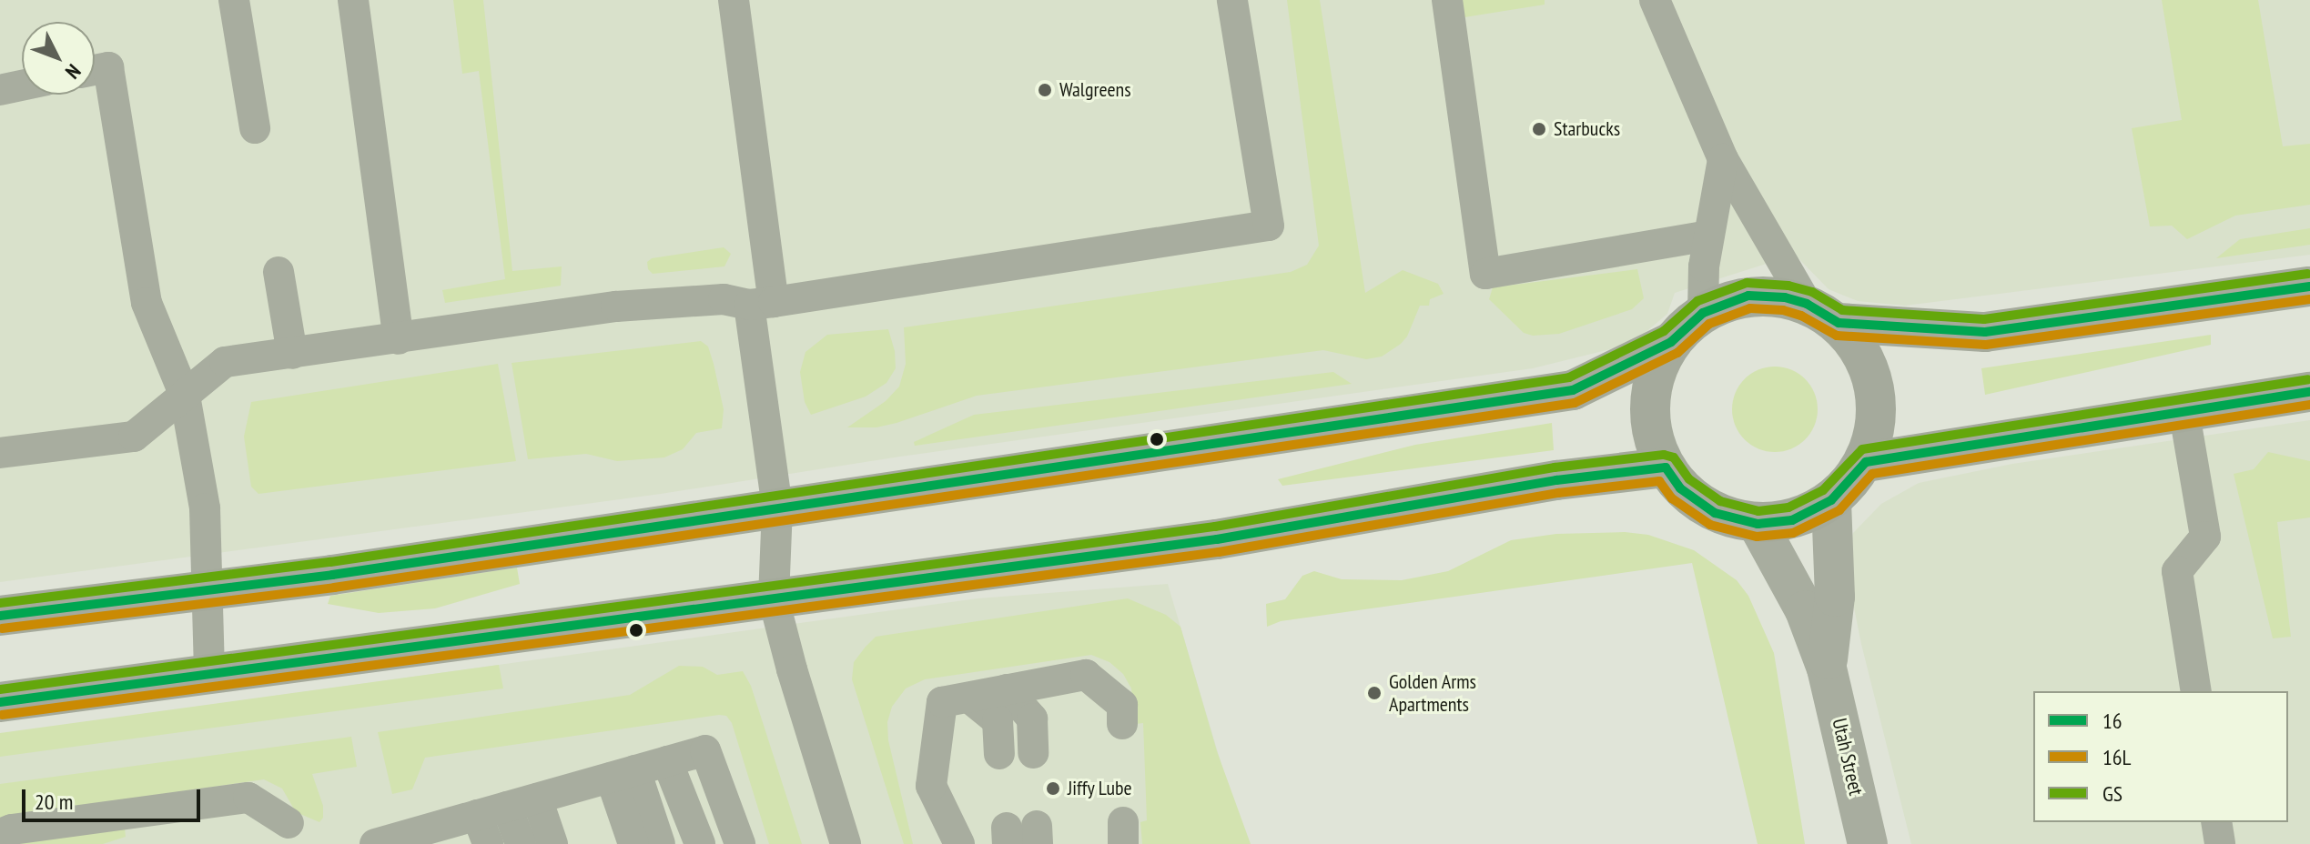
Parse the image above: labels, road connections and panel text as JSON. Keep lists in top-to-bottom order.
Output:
{
  "streets": {
    "street": ["Utah Street"]
  },
  "places": [
    "Walgreens",
    "Starbucks",
    "Golden Arms Apartments",
    "Jiffy Lube"
  ],
  "lines": ["transit line GS", "transit line 16", "transit line 16L"],
  "legend": ["16", "16L", "GS"],
  "scale_bar": "20 m",
  "north": "bottom right"
}
